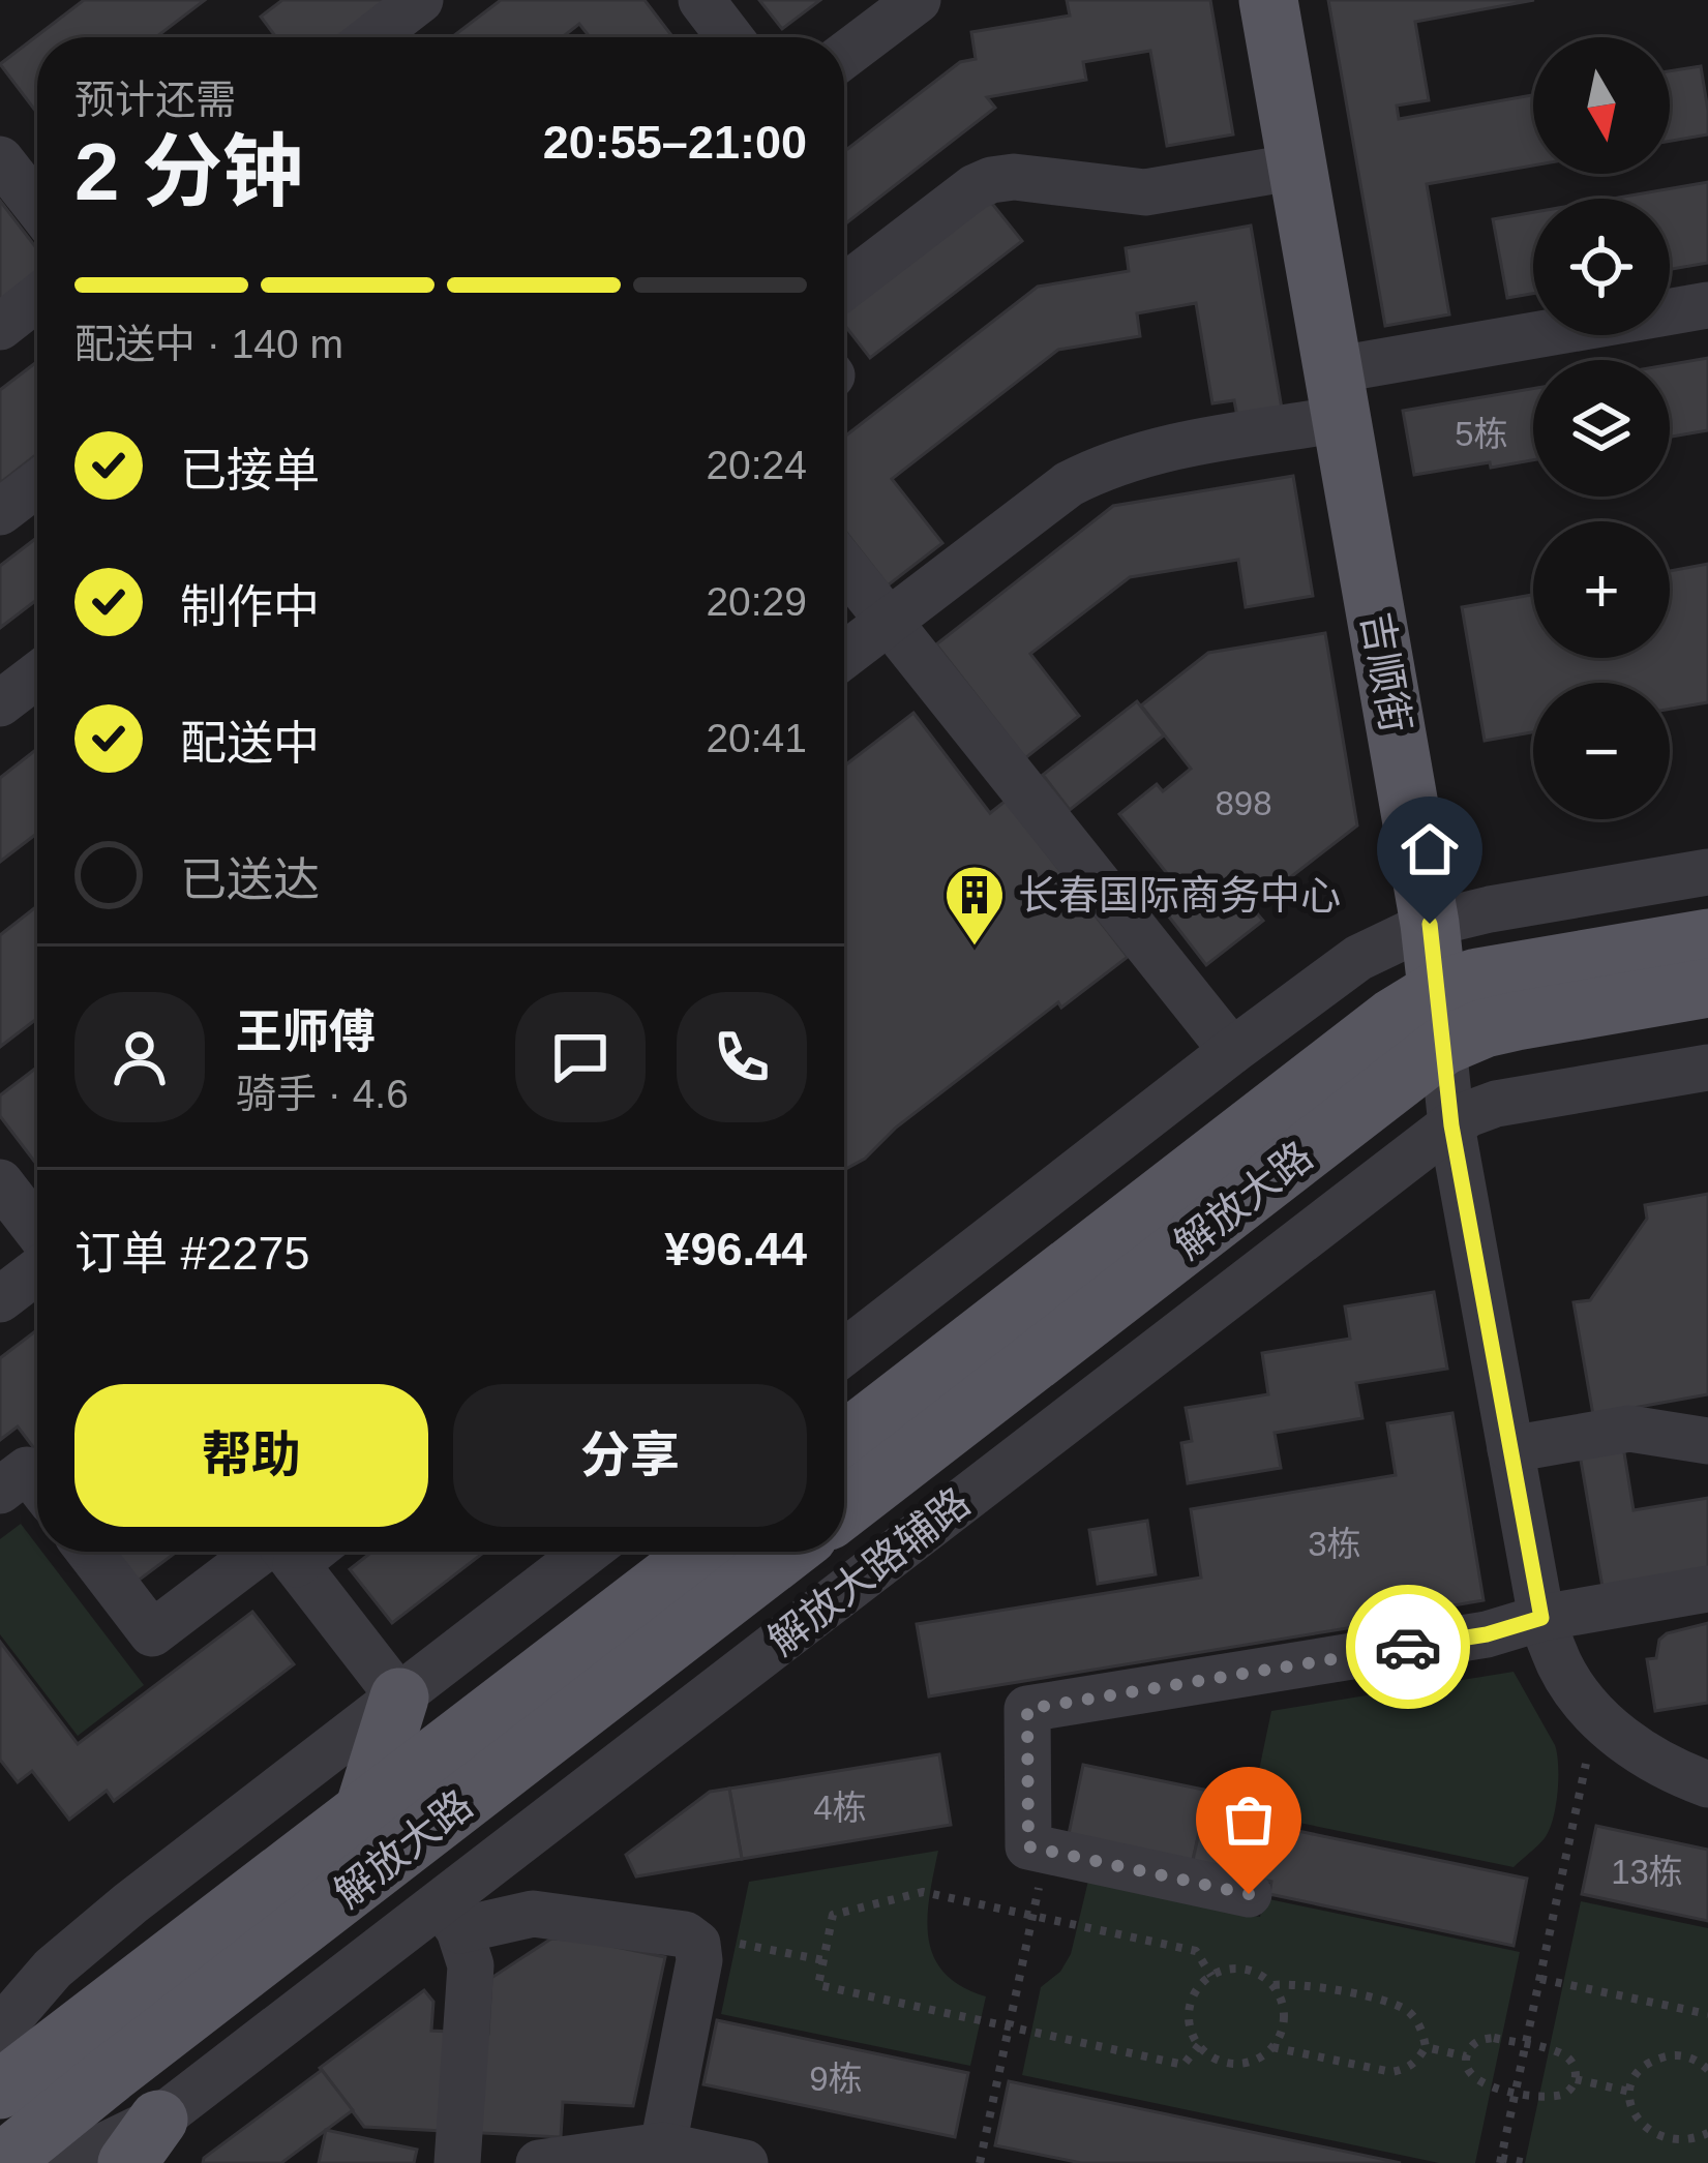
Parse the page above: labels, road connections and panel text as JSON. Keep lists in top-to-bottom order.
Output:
{
  "streets": {
    "main road": ["吉顺街", "解放大路"],
    "street": ["解放大路辅路"]
  },
  "crossings": [
    ["吉顺街", "解放大路"],
    ["吉顺街", "解放大路辅路"]
  ],
  "places": {
    "building": ["长春国际商务中心"]
  },
  "house_numbers": [
    "5栋",
    "898",
    "3栋",
    "4栋",
    "13栋",
    "9栋"
  ],
  "north": "bottom",
  "page": {
    "map_buttons": ["+", "−"],
    "heading": ["2 分钟", "预计还需", "20:55–21:00"],
    "panel": [
      "王师傅",
      "骑手 · 4.6",
      "订单 #2275",
      "¥96.44"
    ],
    "bar": "配送中 · 140 m",
    "list": [
      ["已接单", "20:24"],
      ["制作中", "20:29"],
      ["配送中", "20:41"],
      "已送达"
    ],
    "buttons": ["帮助", "分享"]
  }
}
